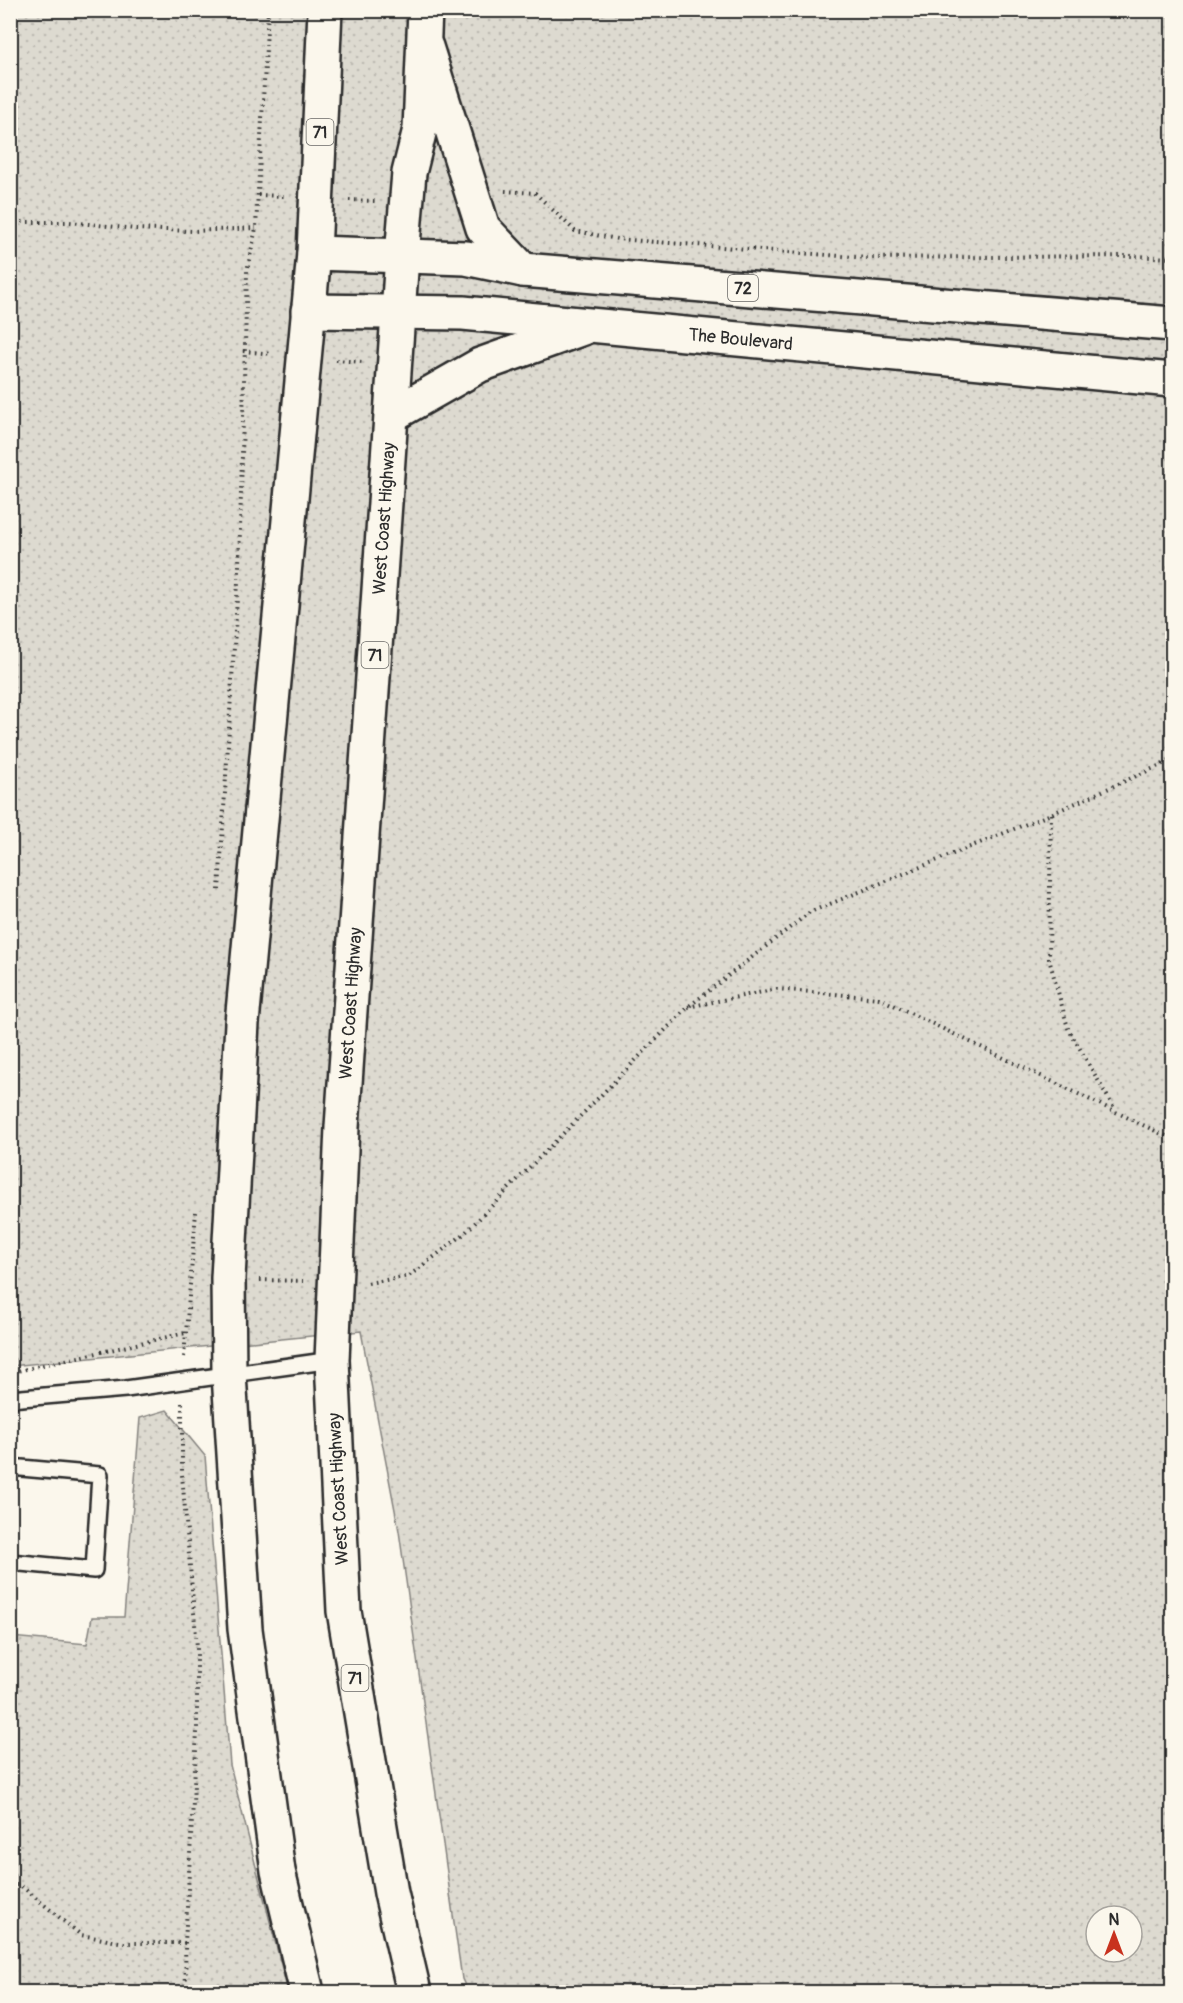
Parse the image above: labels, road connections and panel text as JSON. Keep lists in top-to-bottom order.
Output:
{
  "streets": {
    "main road": [
      "71",
      "72",
      "The Boulevard",
      "West Coast Highway"
    ]
  },
  "crossings": [
    ["71", "72"],
    ["71", "The Boulevard"],
    ["72", "West Coast Highway"],
    ["The Boulevard", "West Coast Highway"]
  ],
  "north": "top"
}
